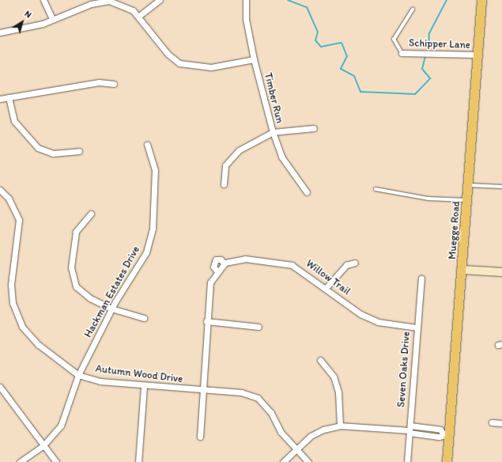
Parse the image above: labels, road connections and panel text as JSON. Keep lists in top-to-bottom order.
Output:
{
  "streets": {
    "main road": ["Muegge Road"],
    "street": [
      "Schipper Lane",
      "Timber Run",
      "Willow Trail",
      "Hackman Estates Drive",
      "Seven Oaks Drive",
      "Autumn Wood Drive"
    ]
  },
  "crossings": [
    ["Schipper Lane", "Muegge Road"],
    ["Willow Trail", "Seven Oaks Drive"],
    ["Willow Trail", "Autumn Wood Drive"],
    ["Hackman Estates Drive", "Autumn Wood Drive"]
  ],
  "north": "top right"
}
